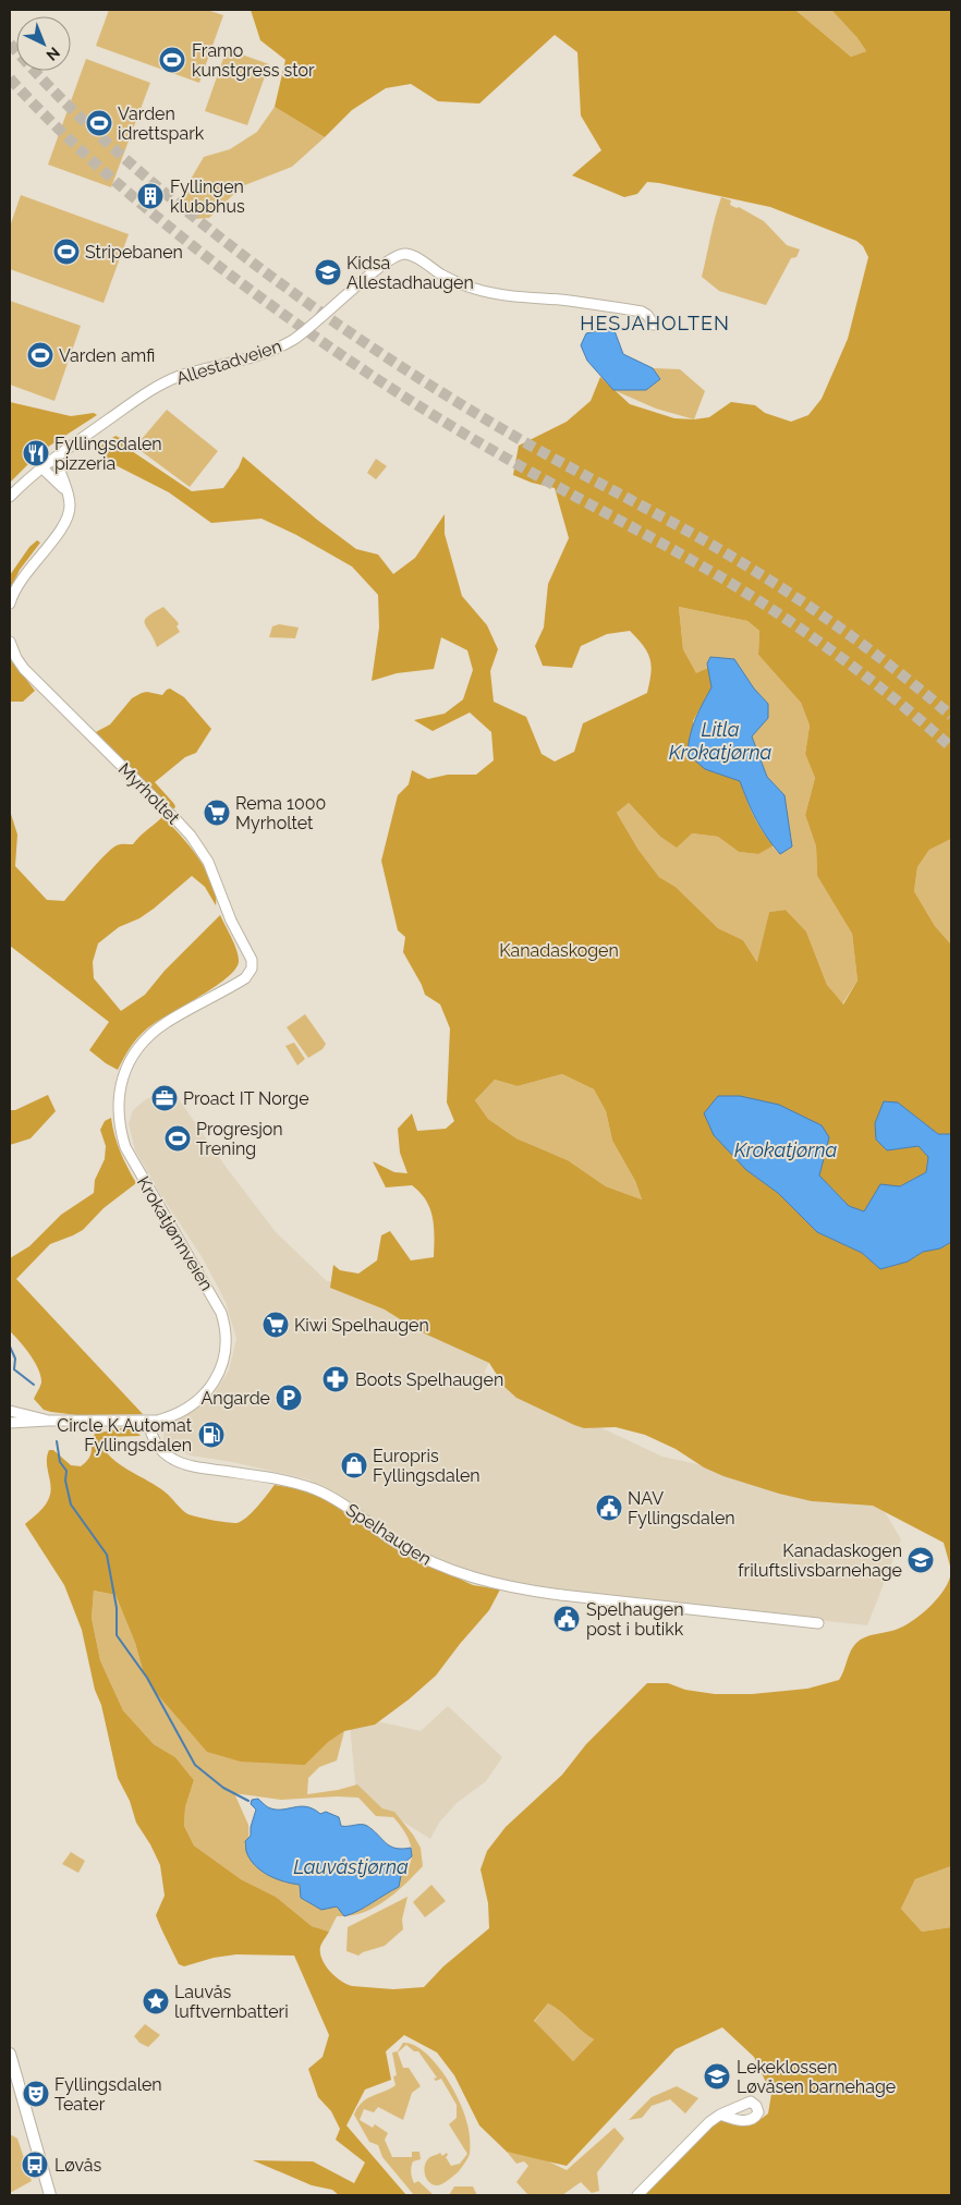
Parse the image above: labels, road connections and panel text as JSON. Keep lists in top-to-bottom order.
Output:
{
  "streets": {
    "main road": [
      "Allestadveien",
      "Myrholtet",
      "Krokatjønnveien",
      "Spelhaugen"
    ]
  },
  "crossings": [
    ["Myrholtet", "Krokatjønnveien"],
    ["Krokatjønnveien", "Spelhaugen"]
  ],
  "districts": ["HESJAHOLTEN"],
  "water": ["Litla Krokatjørna", "Krokatjørna", "Lauvåstjørna"],
  "parks": ["Kanadaskogen"],
  "places": {
    "sports": [
      "Framo kunstgress stor",
      "Varden idrettspark",
      "Stripebanen",
      "Varden amfi",
      "Progresjon Trening"
    ],
    "building": ["Fyllingen klubbhus"],
    "school or university": ["Kidsa Allestadhaugen", "Kanadaskogen friluftslivsbarnehage", "Lekeklossen Løvåsen barnehage"],
    "restaurant": ["Fyllingsdalen pizzeria"],
    "supermarket": ["Rema 1000 Myrholtet", "Kiwi Spelhaugen"],
    "office": ["Proact IT Norge"],
    "pharmacy": ["Boots Spelhaugen"],
    "parking": ["Angarde"],
    "fuel station": ["Circle K Automat Fyllingsdalen"],
    "shop": ["Europris Fyllingsdalen"],
    "public building": ["NAV Fyllingsdalen", "Spelhaugen post i butikk"],
    "place": ["Lauvås luftvernbatteri"],
    "theatre": ["Fyllingsdalen Teater"],
    "bus stop": ["Løvås"]
  },
  "north": "bottom right"
}
